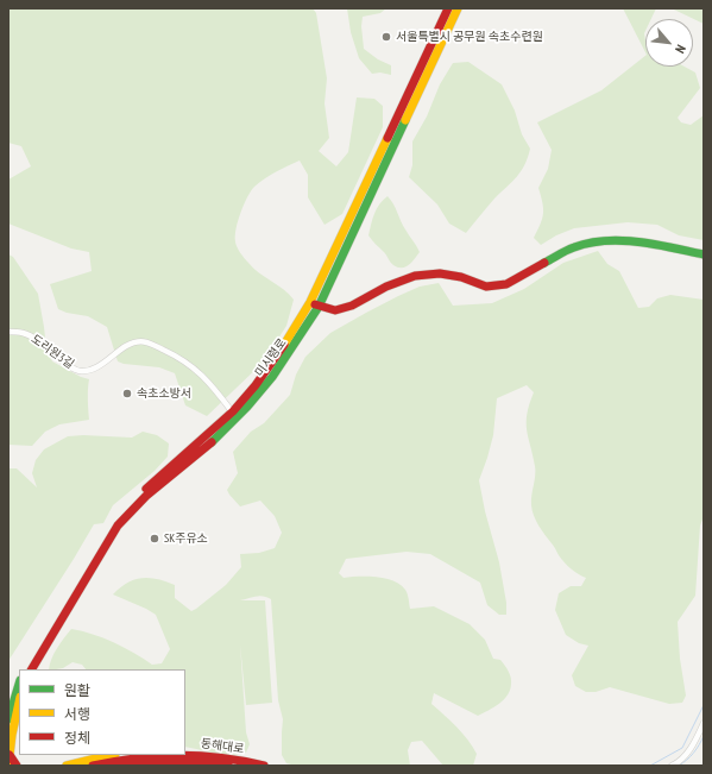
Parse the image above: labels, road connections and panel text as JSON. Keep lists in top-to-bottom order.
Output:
{
  "streets": {
    "main road": ["미시령로", "동해대로"],
    "street": ["도리원3길"]
  },
  "crossings": [
    ["도리원3길", "미시령로"]
  ],
  "places": ["서울특별시 공무원 속초수련원", "속초소방서", "SK주유소"],
  "legend": ["원활", "서행", "정체"],
  "north": "bottom right"
}
